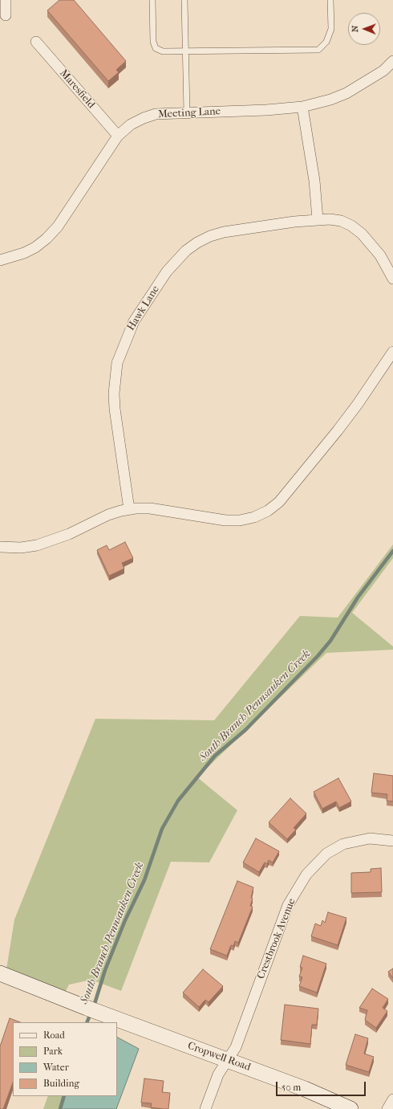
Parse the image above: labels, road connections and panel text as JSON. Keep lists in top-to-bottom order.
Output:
{
  "streets": {
    "street": [
      "Maresfield",
      "Meeting Lane",
      "Hawk Lane",
      "Crestbrook Avenue",
      "Cropwell Road"
    ]
  },
  "crossings": [
    ["Maresfield", "Meeting Lane"],
    ["Crestbrook Avenue", "Cropwell Road"]
  ],
  "water": ["South Branch Pennsauken Creek"],
  "legend": [
    "Road",
    "Park",
    "Water",
    "Building"
  ],
  "scale_bar": "50 m",
  "north": "left"
}
